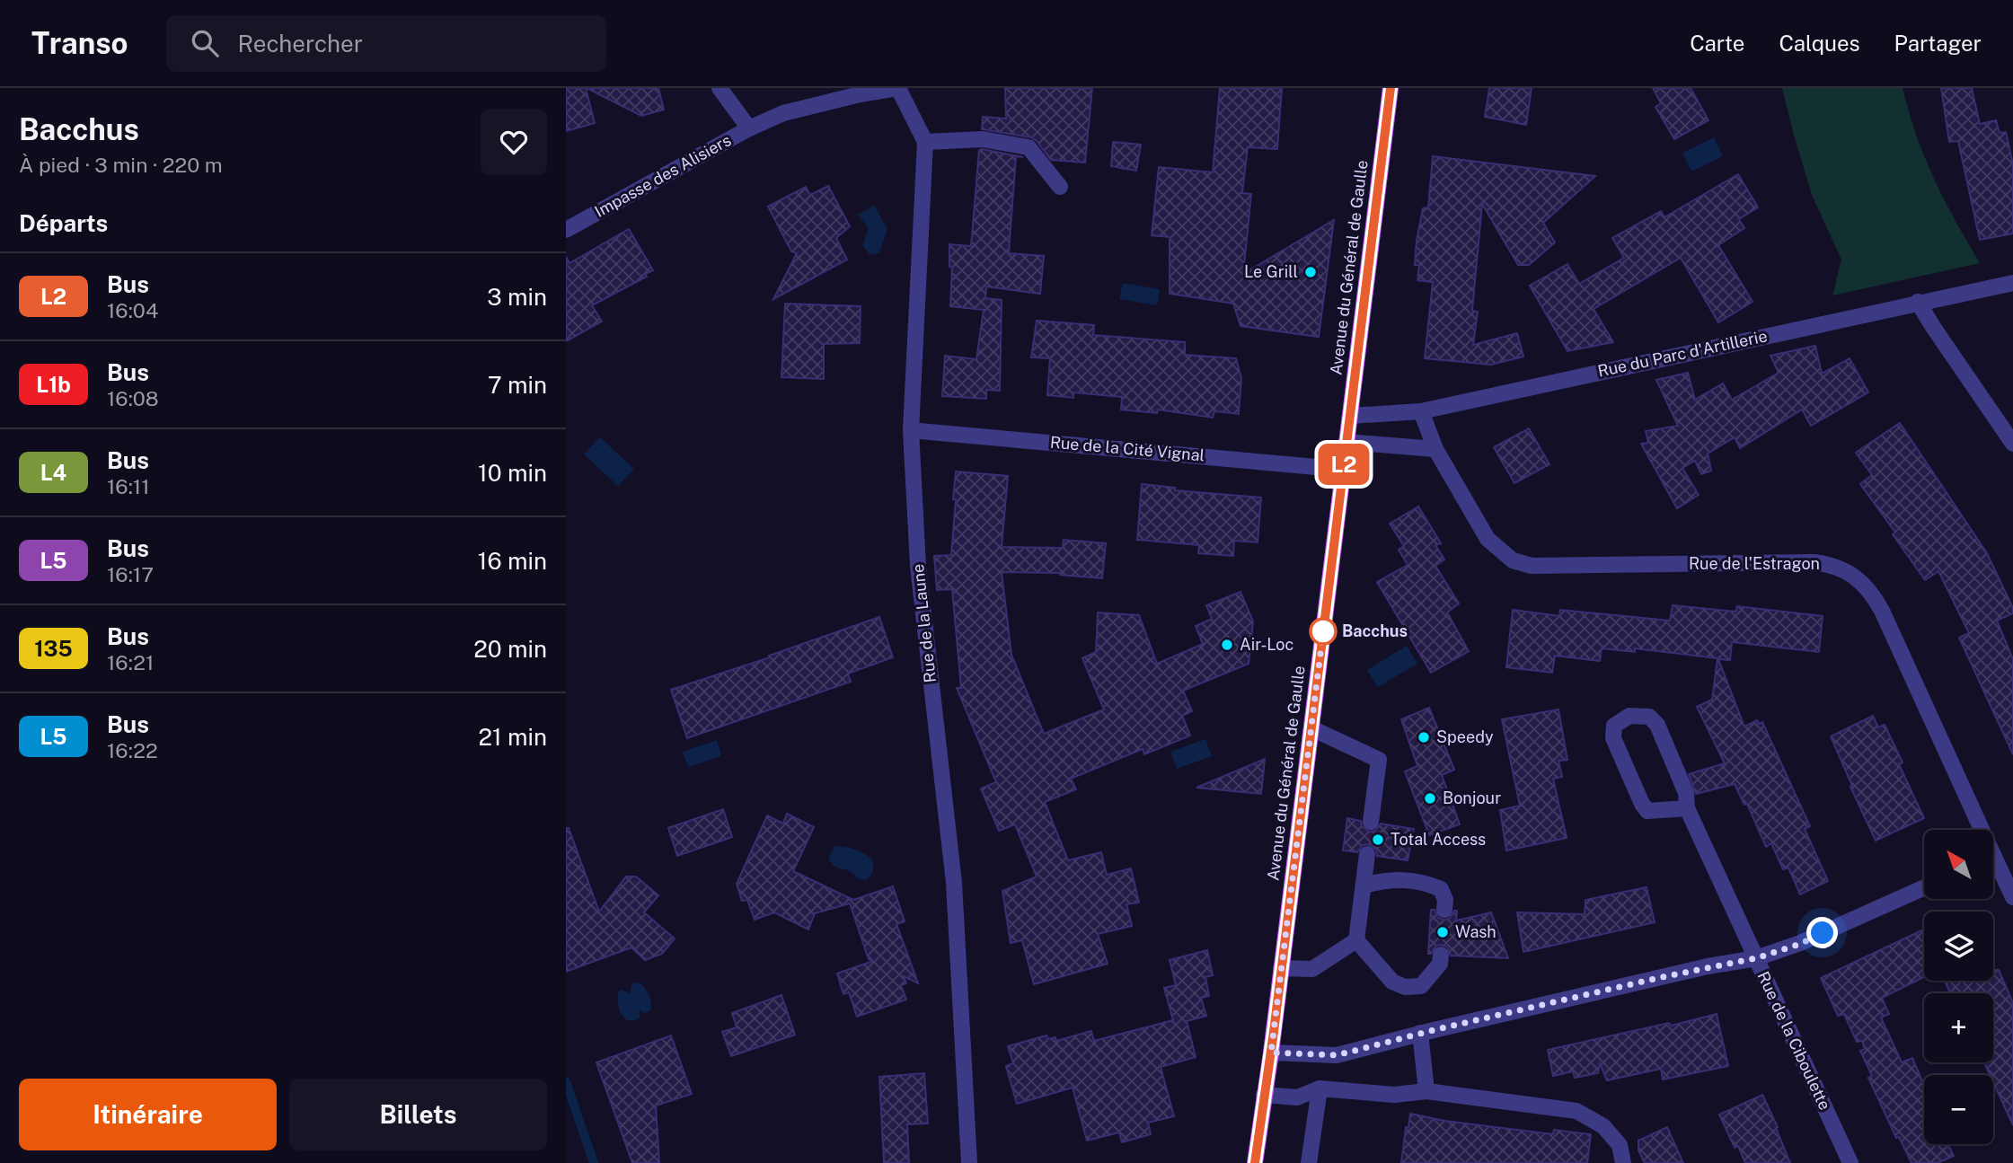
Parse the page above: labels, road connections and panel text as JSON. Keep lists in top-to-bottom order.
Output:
{
  "streets": {
    "main road": ["Avenue du Général de Gaulle"],
    "street": [
      "Impasse des Alisiers",
      "Rue du Parc d'Artillerie",
      "Rue de la Cité Vignal",
      "Rue de l'Estragon",
      "Rue de la Laune",
      "Rue de la Ciboulette"
    ]
  },
  "crossings": [
    ["Impasse des Alisiers", "Rue de la Laune"],
    ["Avenue du Général de Gaulle", "Rue du Parc d'Artillerie"],
    ["Avenue du Général de Gaulle", "Rue de la Cité Vignal"],
    ["Avenue du Général de Gaulle", "Rue de la Ciboulette"],
    ["Rue du Parc d'Artillerie", "Rue de l'Estragon"],
    ["Rue de la Cité Vignal", "Rue de la Laune"]
  ],
  "places": [
    "Le Grill",
    "Bacchus",
    "Air-Loc",
    "Speedy",
    "Bonjour",
    "Total Access",
    "Wash"
  ],
  "lines": ["bus line L2"],
  "north": "top left",
  "page": {
    "header": "Transo",
    "search": "Rechercher",
    "nav": ["Carte", "Calques", "Partager"],
    "heading": [
      ["Bacchus", "À pied · 3 min · 220 m"],
      "Départs"
    ],
    "on_map": "L2",
    "list": [
      {
        "mark": "L2",
        "name": "Bus",
        "note": "16:04",
        "value": "3 min"
      },
      {
        "mark": "L1b",
        "name": "Bus",
        "note": "16:08",
        "value": "7 min"
      },
      {
        "mark": "L4",
        "name": "Bus",
        "note": "16:11",
        "value": "10 min"
      },
      {
        "mark": "L5",
        "name": "Bus",
        "note": "16:17",
        "value": "16 min"
      },
      {
        "mark": "135",
        "name": "Bus",
        "note": "16:21",
        "value": "20 min"
      },
      {
        "mark": "L5",
        "name": "Bus",
        "note": "16:22",
        "value": "21 min"
      }
    ],
    "map_buttons": ["+", "−"],
    "buttons": ["Itinéraire", "Billets"]
  }
}
